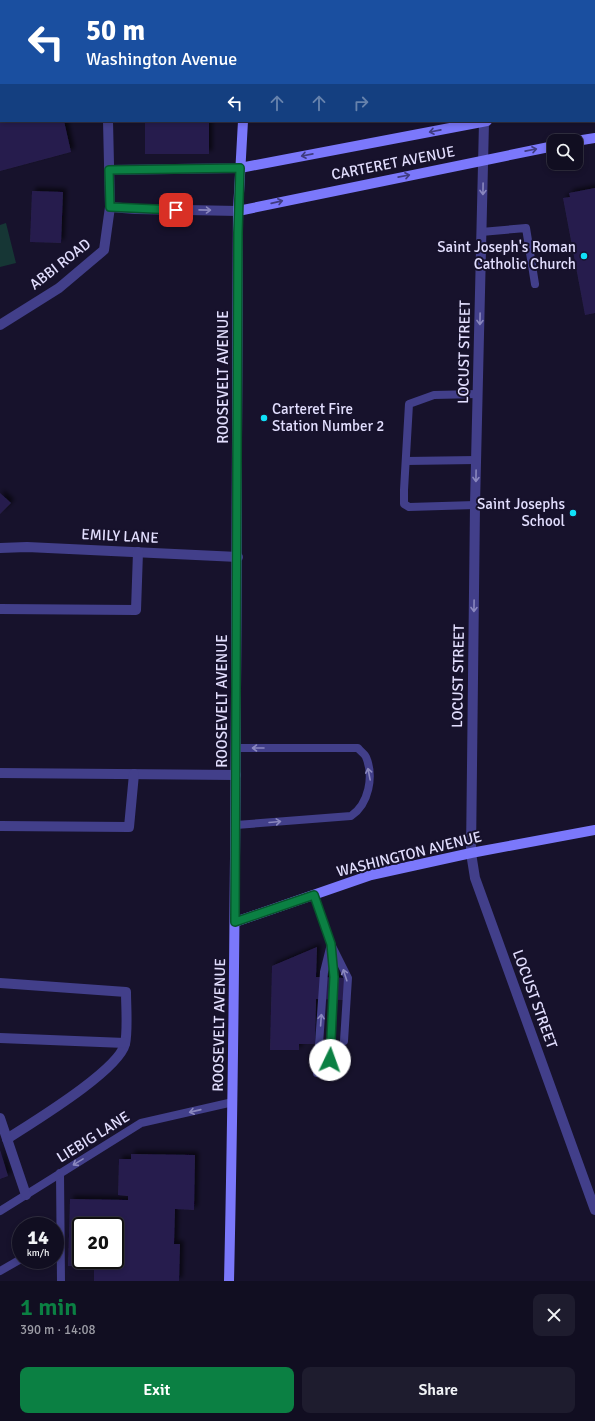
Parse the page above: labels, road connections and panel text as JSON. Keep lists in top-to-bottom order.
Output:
{
  "streets": {
    "street": [
      "CARTERET AVENUE",
      "ABBI ROAD",
      "LOCUST STREET",
      "ROOSEVELT AVENUE",
      "EMILY LANE",
      "WASHINGTON AVENUE"
    ],
    "lane": ["LIEBIG LANE"]
  },
  "crossings": [
    ["CARTERET AVENUE", "LOCUST STREET"],
    ["CARTERET AVENUE", "ROOSEVELT AVENUE"],
    ["LOCUST STREET", "WASHINGTON AVENUE"],
    ["ROOSEVELT AVENUE", "EMILY LANE"],
    ["ROOSEVELT AVENUE", "WASHINGTON AVENUE"],
    ["ROOSEVELT AVENUE", "LIEBIG LANE"]
  ],
  "one_way": ["LOCUST STREET", "LIEBIG LANE"],
  "places": ["Saint Joseph's Roman Catholic Church", "Carteret Fire Station Number 2", "Saint Josephs School"],
  "page": {
    "turn": ["50 m", "Washington Avenue"],
    "speed": "14 km/h",
    "limit": "20",
    "heading": ["1 min", "390 m · 14:08"],
    "buttons": ["Exit", "Share"]
  }
}
